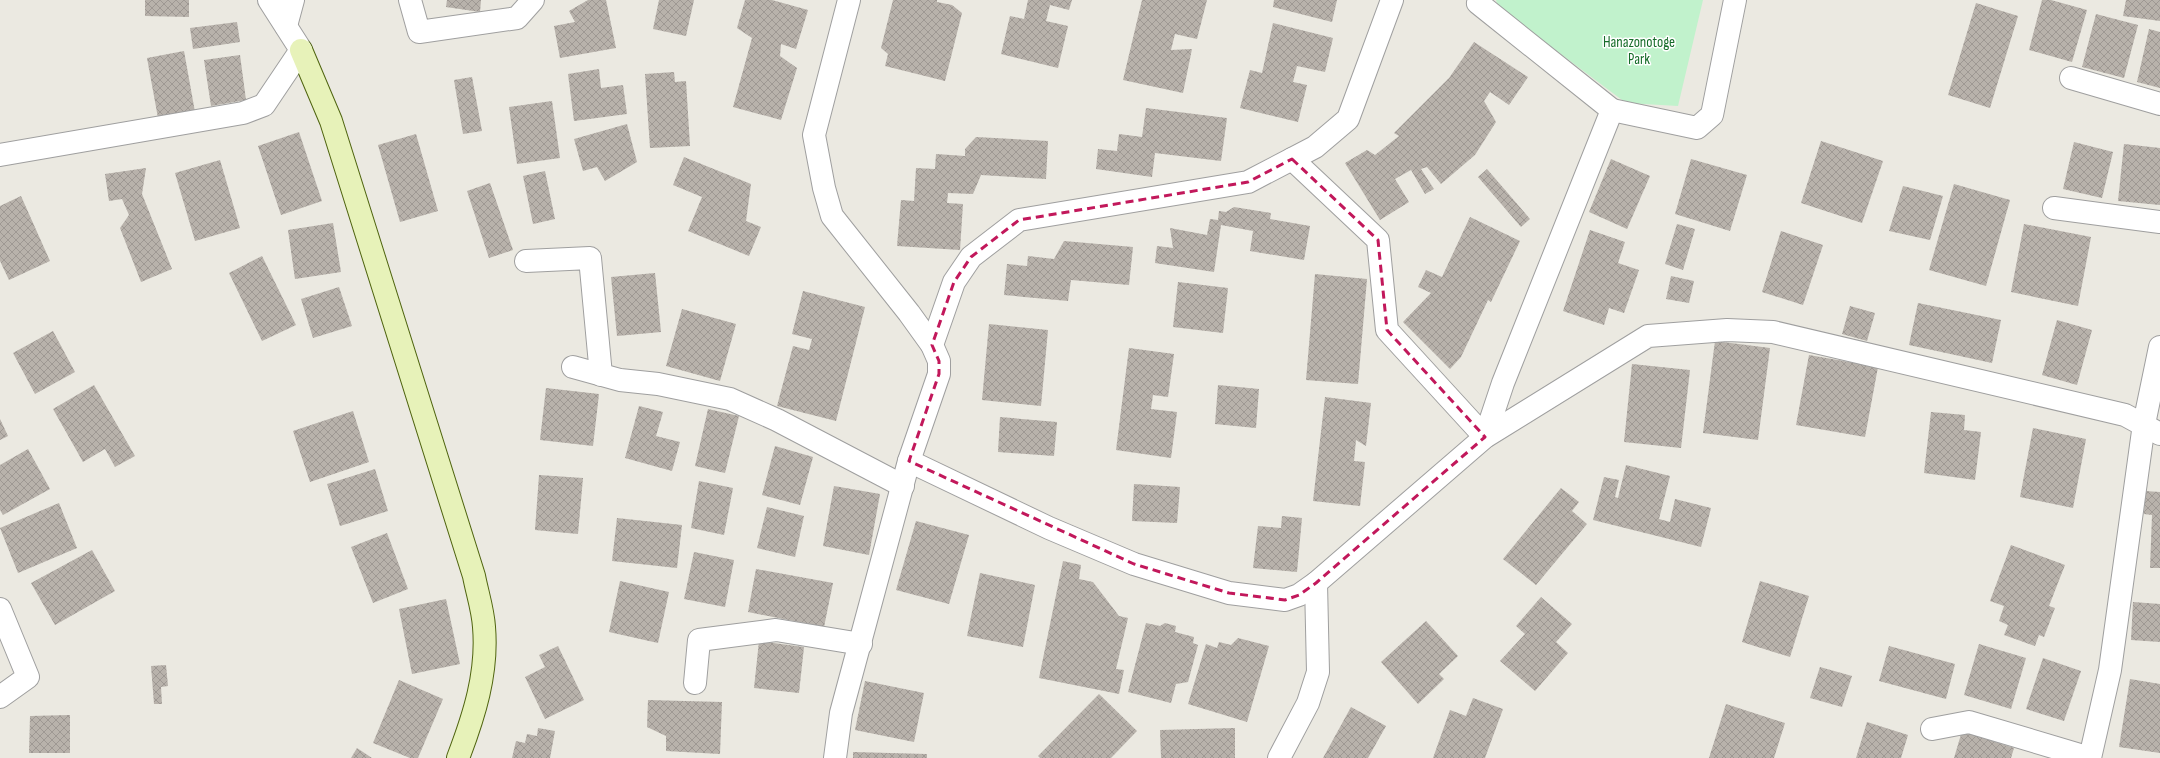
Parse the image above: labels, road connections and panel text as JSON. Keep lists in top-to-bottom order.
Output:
{
  "parks": ["Hanazonotoge Park"]
}
